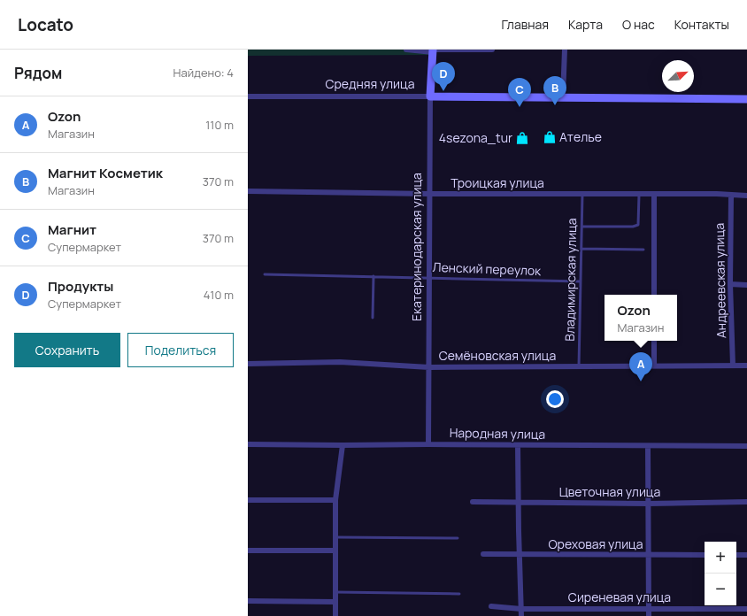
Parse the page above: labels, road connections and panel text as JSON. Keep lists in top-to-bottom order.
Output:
{
  "streets": {
    "street": [
      "Средняя улица",
      "Троицкая улица",
      "Екатеринодарская улица",
      "Андреевская улица",
      "Семёновская улица",
      "Народная улица",
      "Цветочная улица",
      "Ореховая улица",
      "Сиреневая улица"
    ],
    "lane": ["Ленский переулок", "Владимирская улица"]
  },
  "crossings": [
    ["Средняя улица", "Екатеринодарская улица"],
    ["Троицкая улица", "Екатеринодарская улица"],
    ["Троицкая улица", "Владимирская улица"],
    ["Троицкая улица", "Андреевская улица"],
    ["Екатеринодарская улица", "Ленский переулок"],
    ["Екатеринодарская улица", "Семёновская улица"],
    ["Екатеринодарская улица", "Народная улица"],
    ["Ленский переулок", "Владимирская улица"],
    ["Владимирская улица", "Семёновская улица"],
    ["Андреевская улица", "Семёновская улица"]
  ],
  "places": {
    "shop": ["Ателье", "4sezona_tur"]
  },
  "north": "top right",
  "page": {
    "header": "Locato",
    "nav": [
      "Главная",
      "Карта",
      "О нас",
      "Контакты"
    ],
    "heading": ["Рядом", "Найдено: 4"],
    "pins": [
      "D",
      "B",
      "C",
      "A"
    ],
    "list": [
      {
        "mark": "A",
        "name": "Ozon",
        "note": "Магазин",
        "value": "110 m"
      },
      {
        "mark": "B",
        "name": "Магнит Косметик",
        "note": "Магазин",
        "value": "370 m"
      },
      {
        "mark": "C",
        "name": "Магнит",
        "note": "Супермаркет",
        "value": "370 m"
      },
      {
        "mark": "D",
        "name": "Продукты",
        "note": "Супермаркет",
        "value": "410 m"
      }
    ],
    "popup": ["Ozon", "Магазин"],
    "buttons": ["Сохранить", "Поделиться"],
    "map_buttons": ["+", "−"]
  }
}
